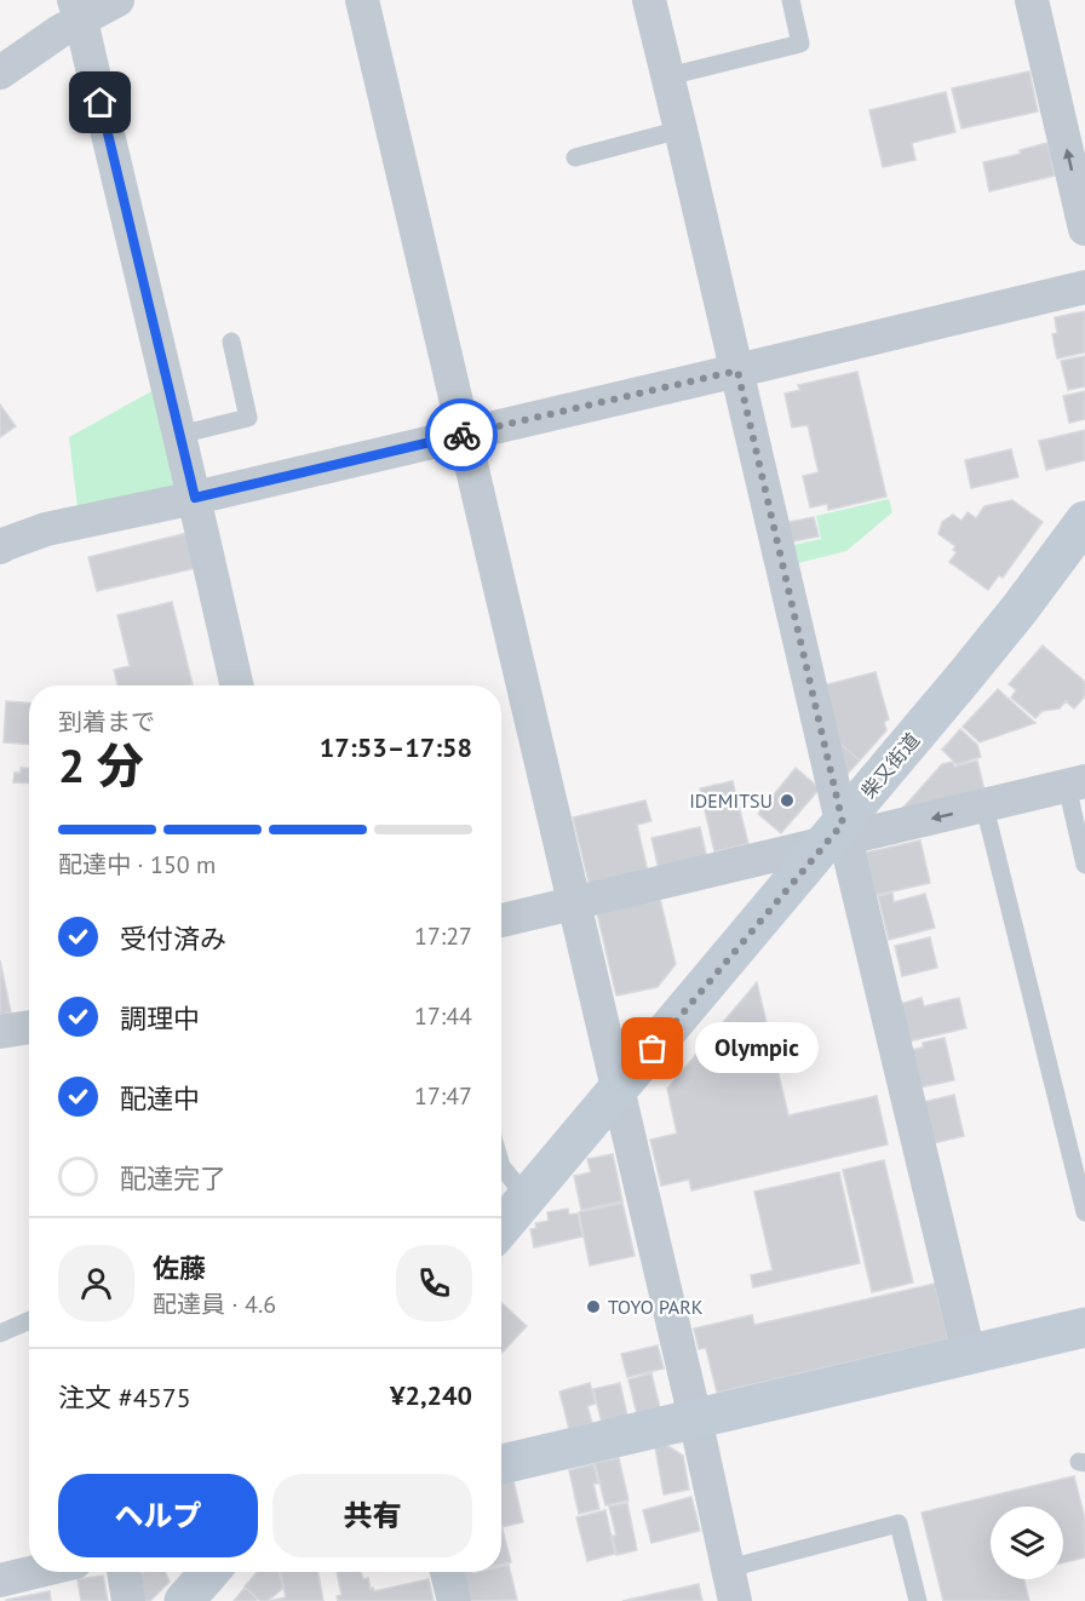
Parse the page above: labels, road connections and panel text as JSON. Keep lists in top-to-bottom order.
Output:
{
  "streets": {
    "main road": ["柴又街道"]
  },
  "places": ["IDEMITSU", "Olympic", "TOYO PARK"],
  "page": {
    "heading": ["2 分", "到着まで", "17:53–17:58"],
    "panel": [
      "佐藤",
      "配達員 · 4.6",
      "注文 #4575",
      "¥2,240"
    ],
    "bar": "配達中 · 150 m",
    "list": [
      ["受付済み", "17:27"],
      ["調理中", "17:44"],
      ["配達中", "17:47"],
      "配達完了"
    ],
    "bubble": "Olympic",
    "buttons": ["ヘルプ", "共有"]
  }
}
